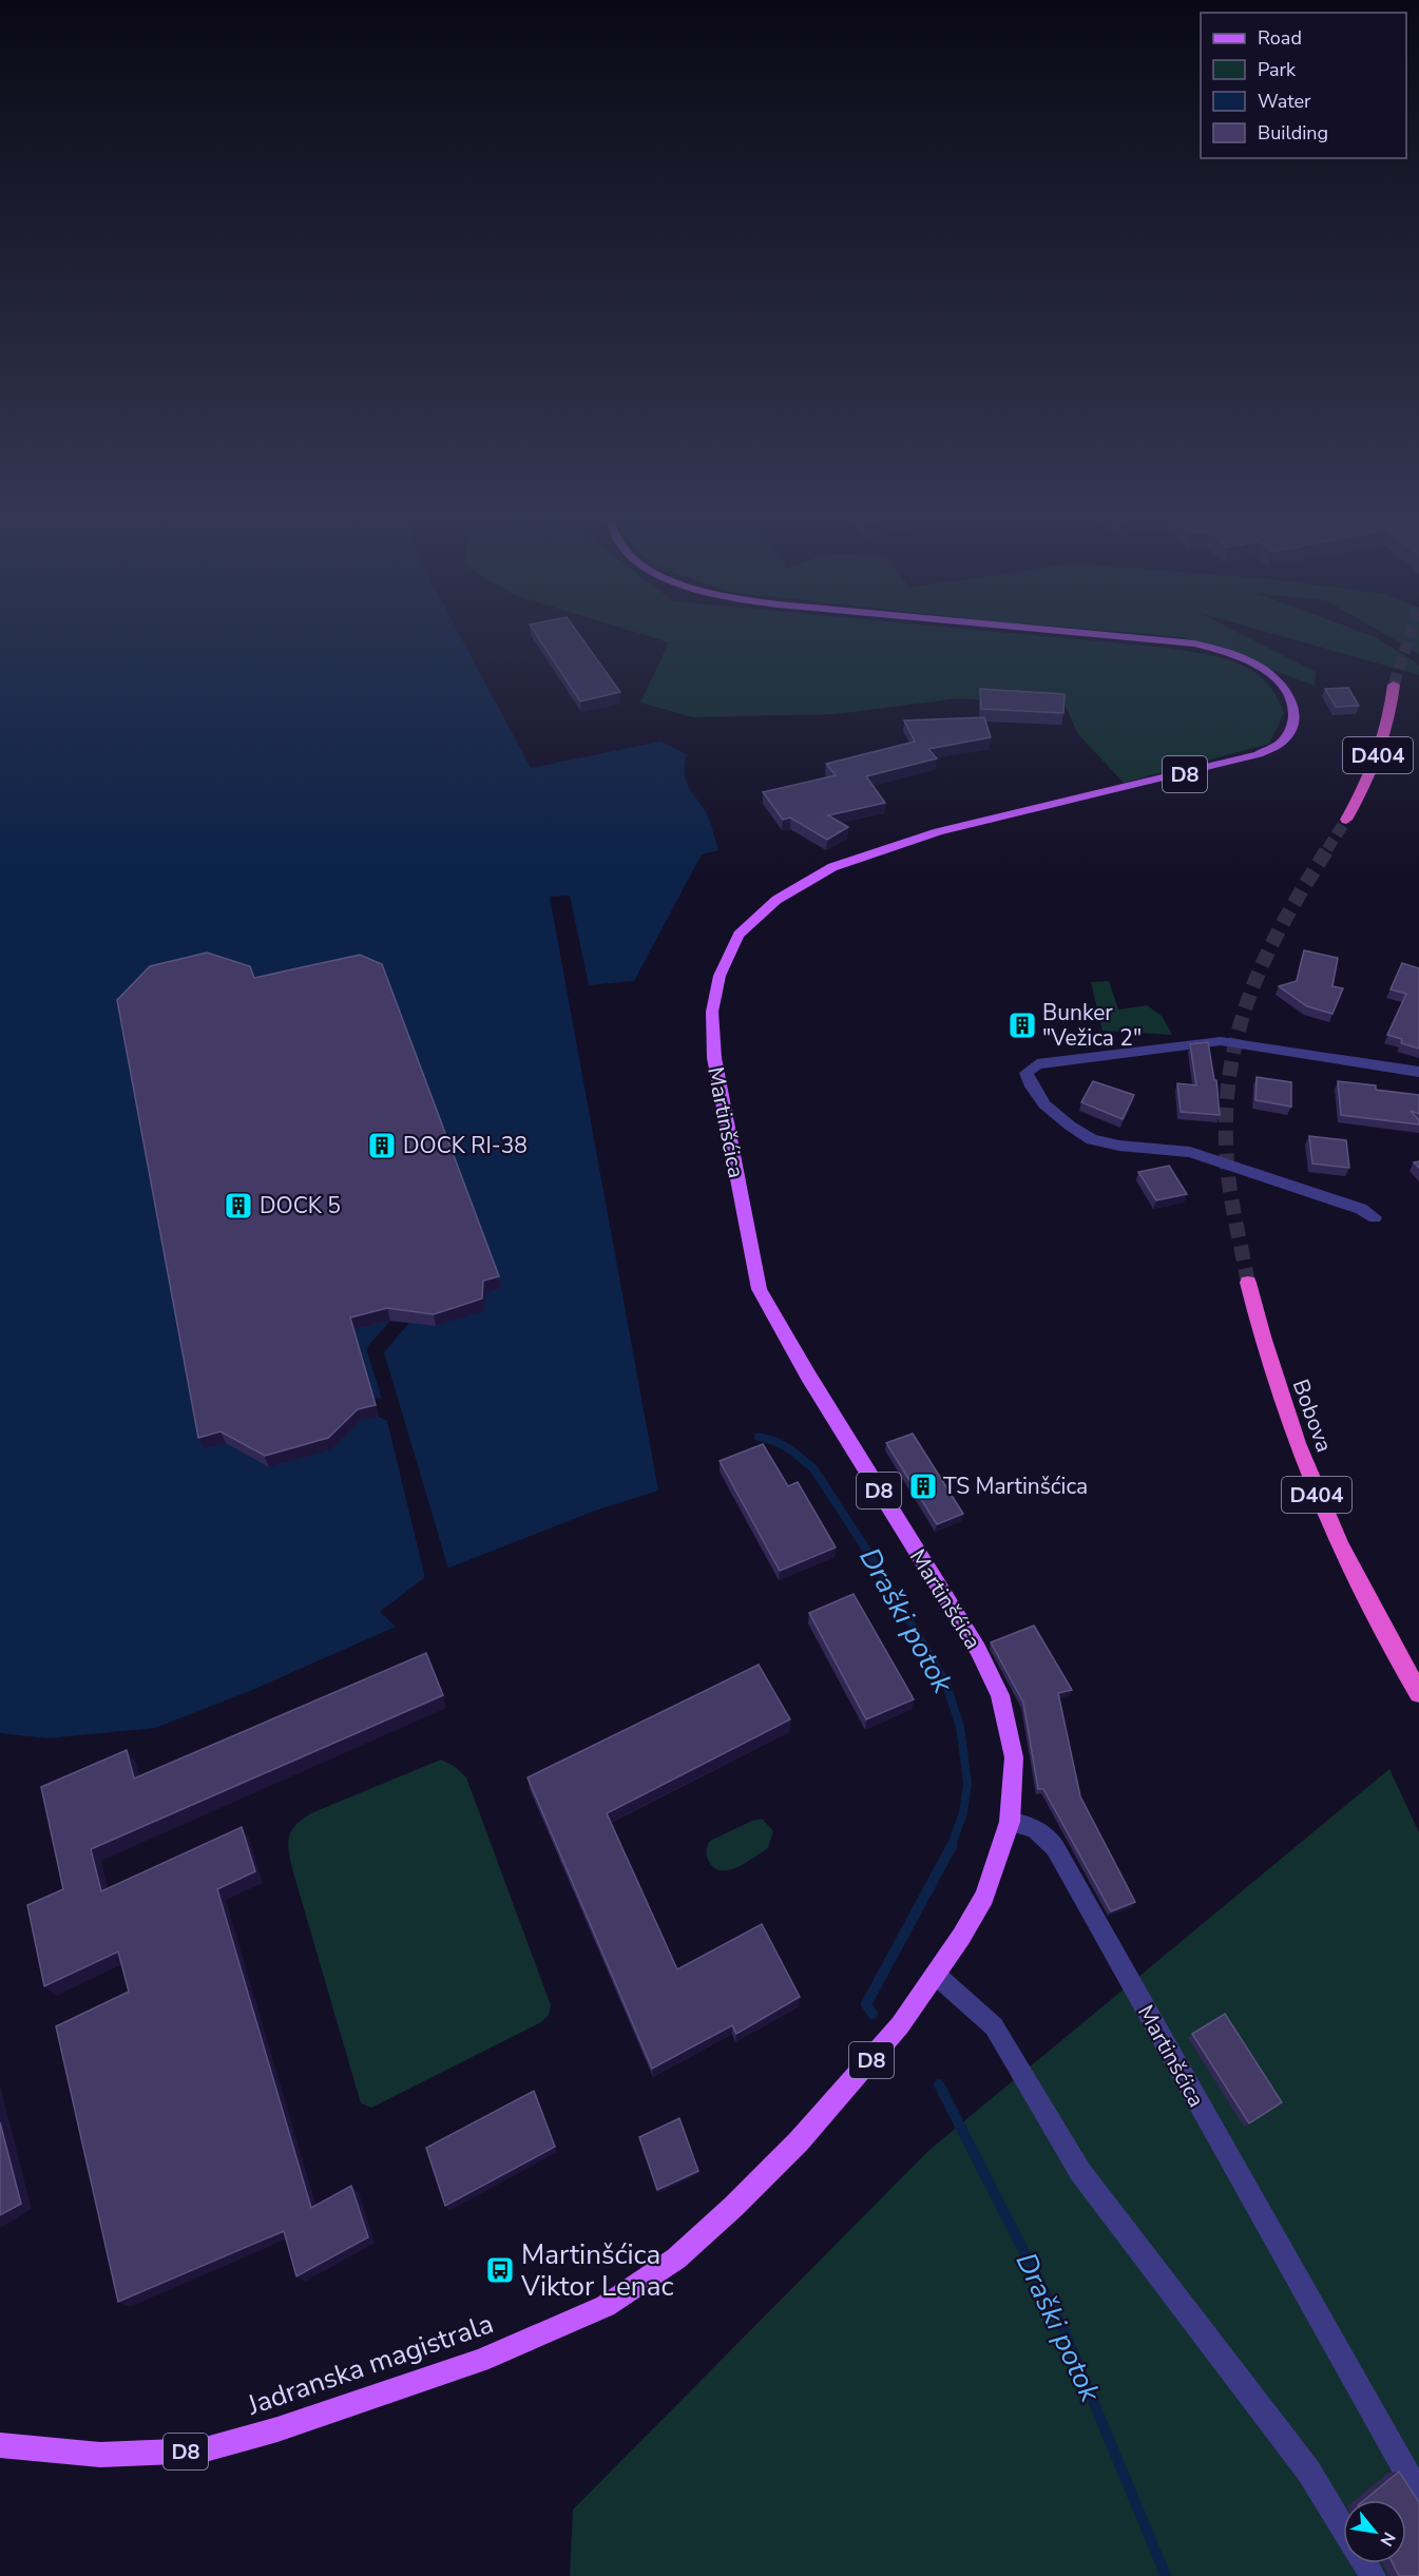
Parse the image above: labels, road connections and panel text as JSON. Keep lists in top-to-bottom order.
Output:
{
  "streets": {
    "highway": ["D404", "Bobova"],
    "main road": ["D8", "Martinšćica", "Jadranska magistrala"]
  },
  "crossings": [
    ["Martinšćica", "Jadranska magistrala"]
  ],
  "water": ["Draški potok"],
  "places": {
    "building": [
      "Bunker \"Vežica 2\"",
      "DOCK RI-38",
      "DOCK 5",
      "TS Martinšćica"
    ],
    "bus stop": ["Martinšćica Viktor Lenac"]
  },
  "legend": [
    "Road",
    "Park",
    "Water",
    "Building"
  ],
  "north": "bottom right"
}
